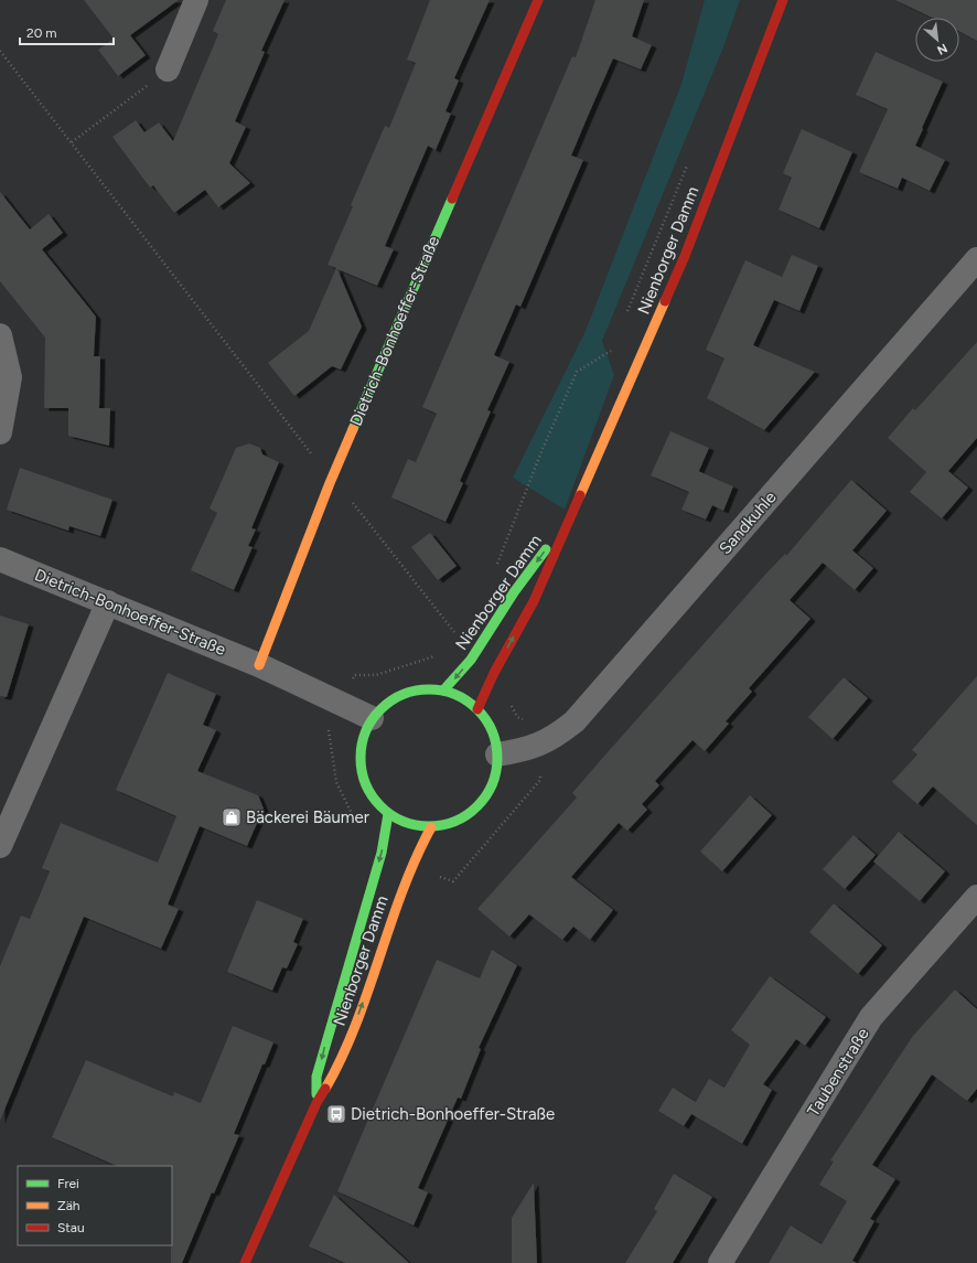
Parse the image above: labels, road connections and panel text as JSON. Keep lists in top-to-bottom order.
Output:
{
  "streets": {
    "street": [
      "Nienborger Damm",
      "Dietrich-Bonhoeffer-Straße",
      "Sandkuhle",
      "Taubenstraße"
    ]
  },
  "crossings": [
    ["Nienborger Damm", "Dietrich-Bonhoeffer-Straße"],
    ["Nienborger Damm", "Sandkuhle"],
    ["Dietrich-Bonhoeffer-Straße", "Sandkuhle"]
  ],
  "places": {
    "shop": ["Bäckerei Bäumer"],
    "bus stop": ["Dietrich-Bonhoeffer-Straße"]
  },
  "legend": ["Frei", "Zäh", "Stau"],
  "scale_bar": "20 m",
  "north": "bottom right"
}
